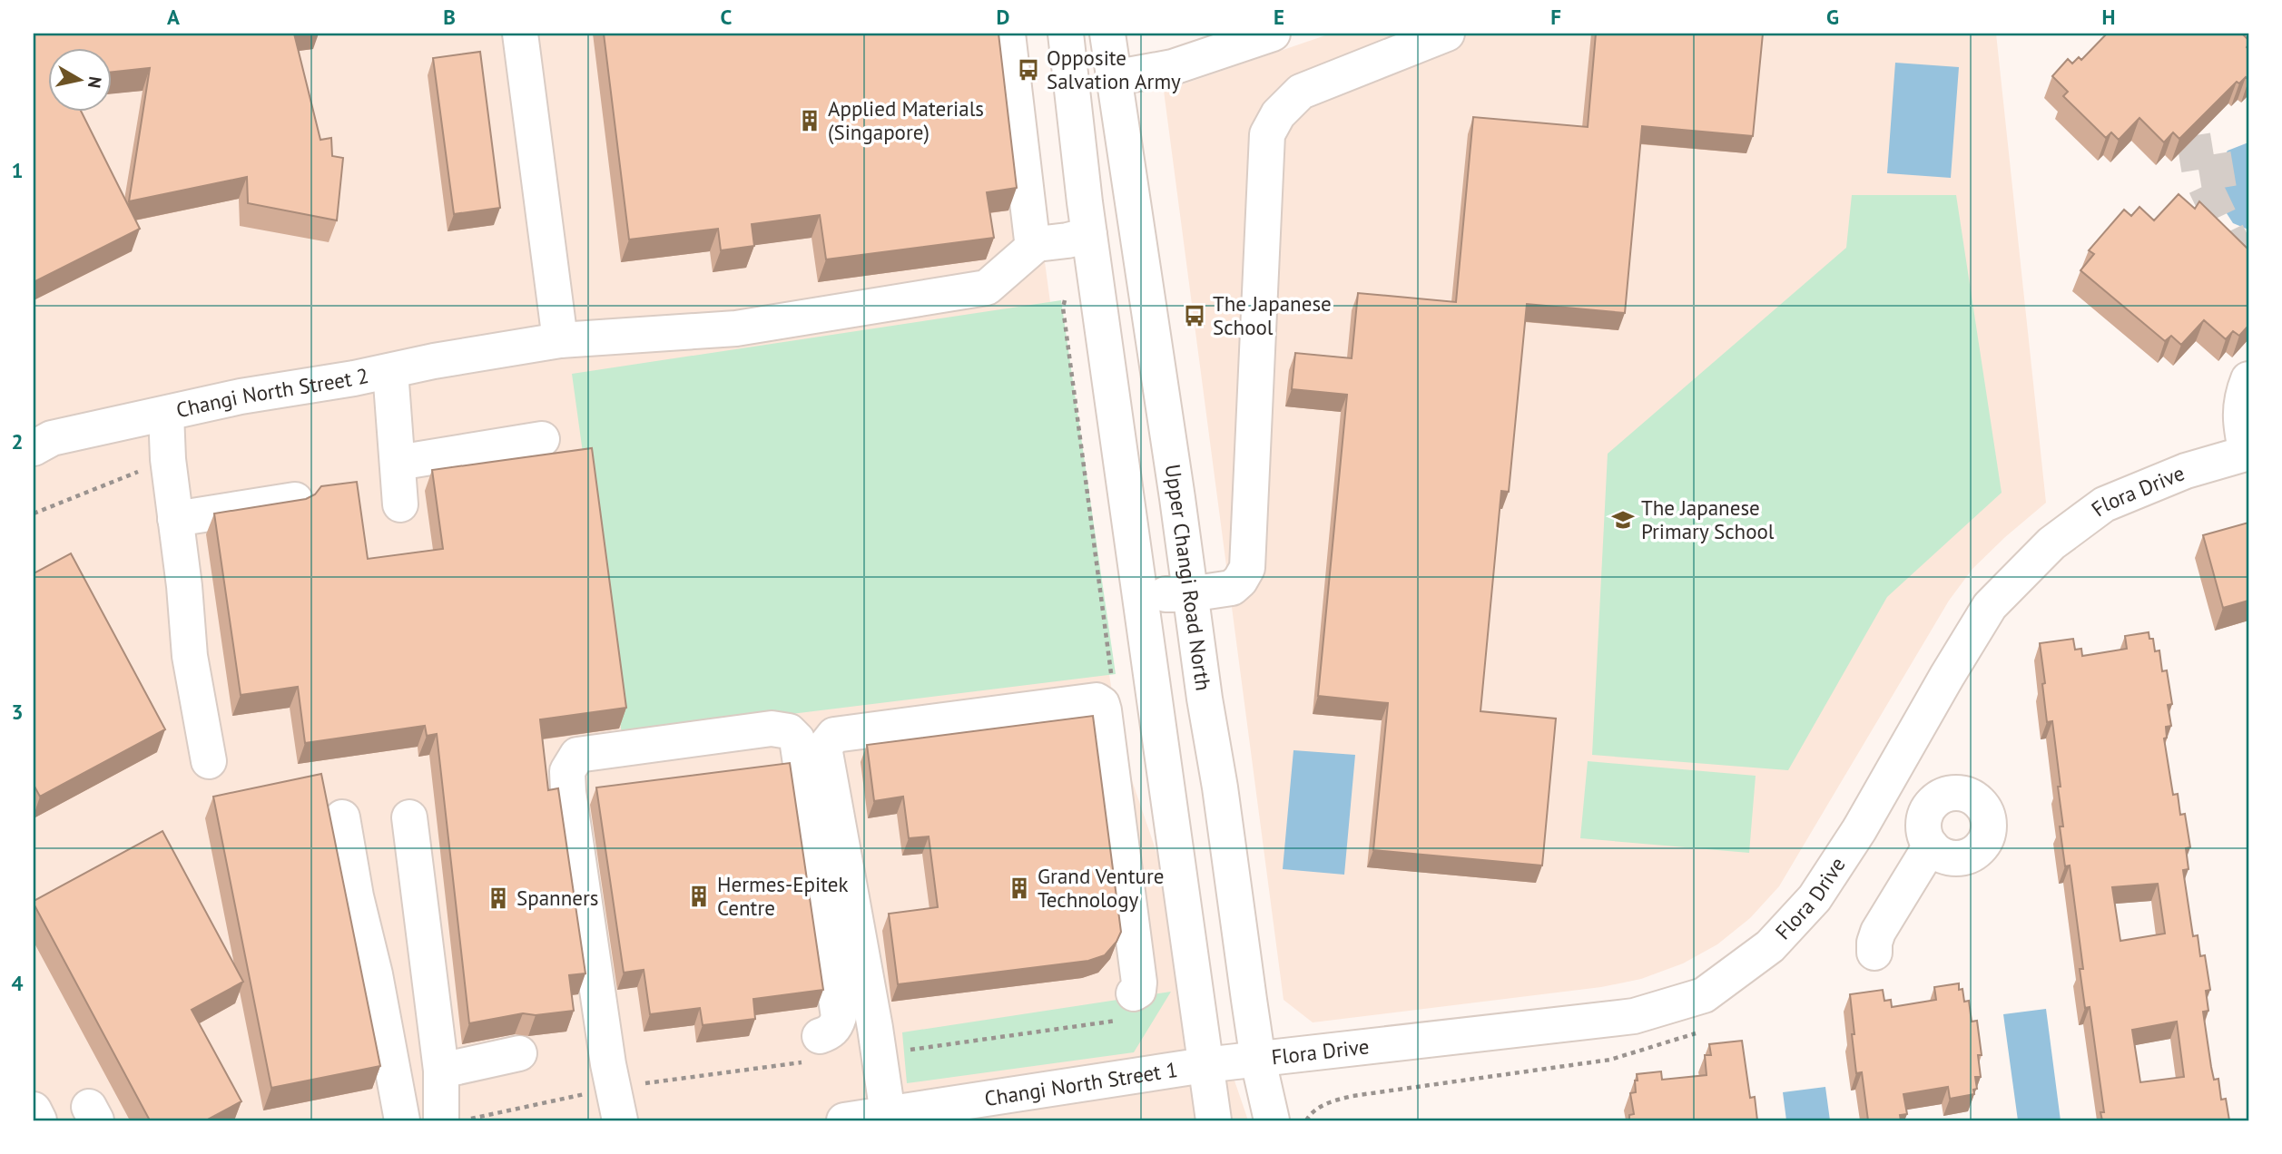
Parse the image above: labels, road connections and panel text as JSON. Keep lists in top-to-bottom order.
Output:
{
  "streets": {
    "street": [
      "Changi North Street 2",
      "Flora Drive",
      "Upper Changi Road North",
      "Changi North Street 1"
    ]
  },
  "crossings": [
    ["Flora Drive", "Upper Changi Road North"],
    ["Flora Drive", "Changi North Street 1"]
  ],
  "places": {
    "bus stop": ["Opposite Salvation Army", "The Japanese School"],
    "building": [
      "Applied Materials (Singapore)",
      "Grand Venture Technology",
      "Hermes-Epitek Centre",
      "Spanners"
    ],
    "school or university": ["The Japanese Primary School"]
  },
  "north": "right",
  "grid": {
    "columns": [
      "A",
      "B",
      "C",
      "D",
      "E",
      "F",
      "G",
      "H"
    ],
    "rows": [
      "1",
      "2",
      "3",
      "4"
    ]
  }
}
